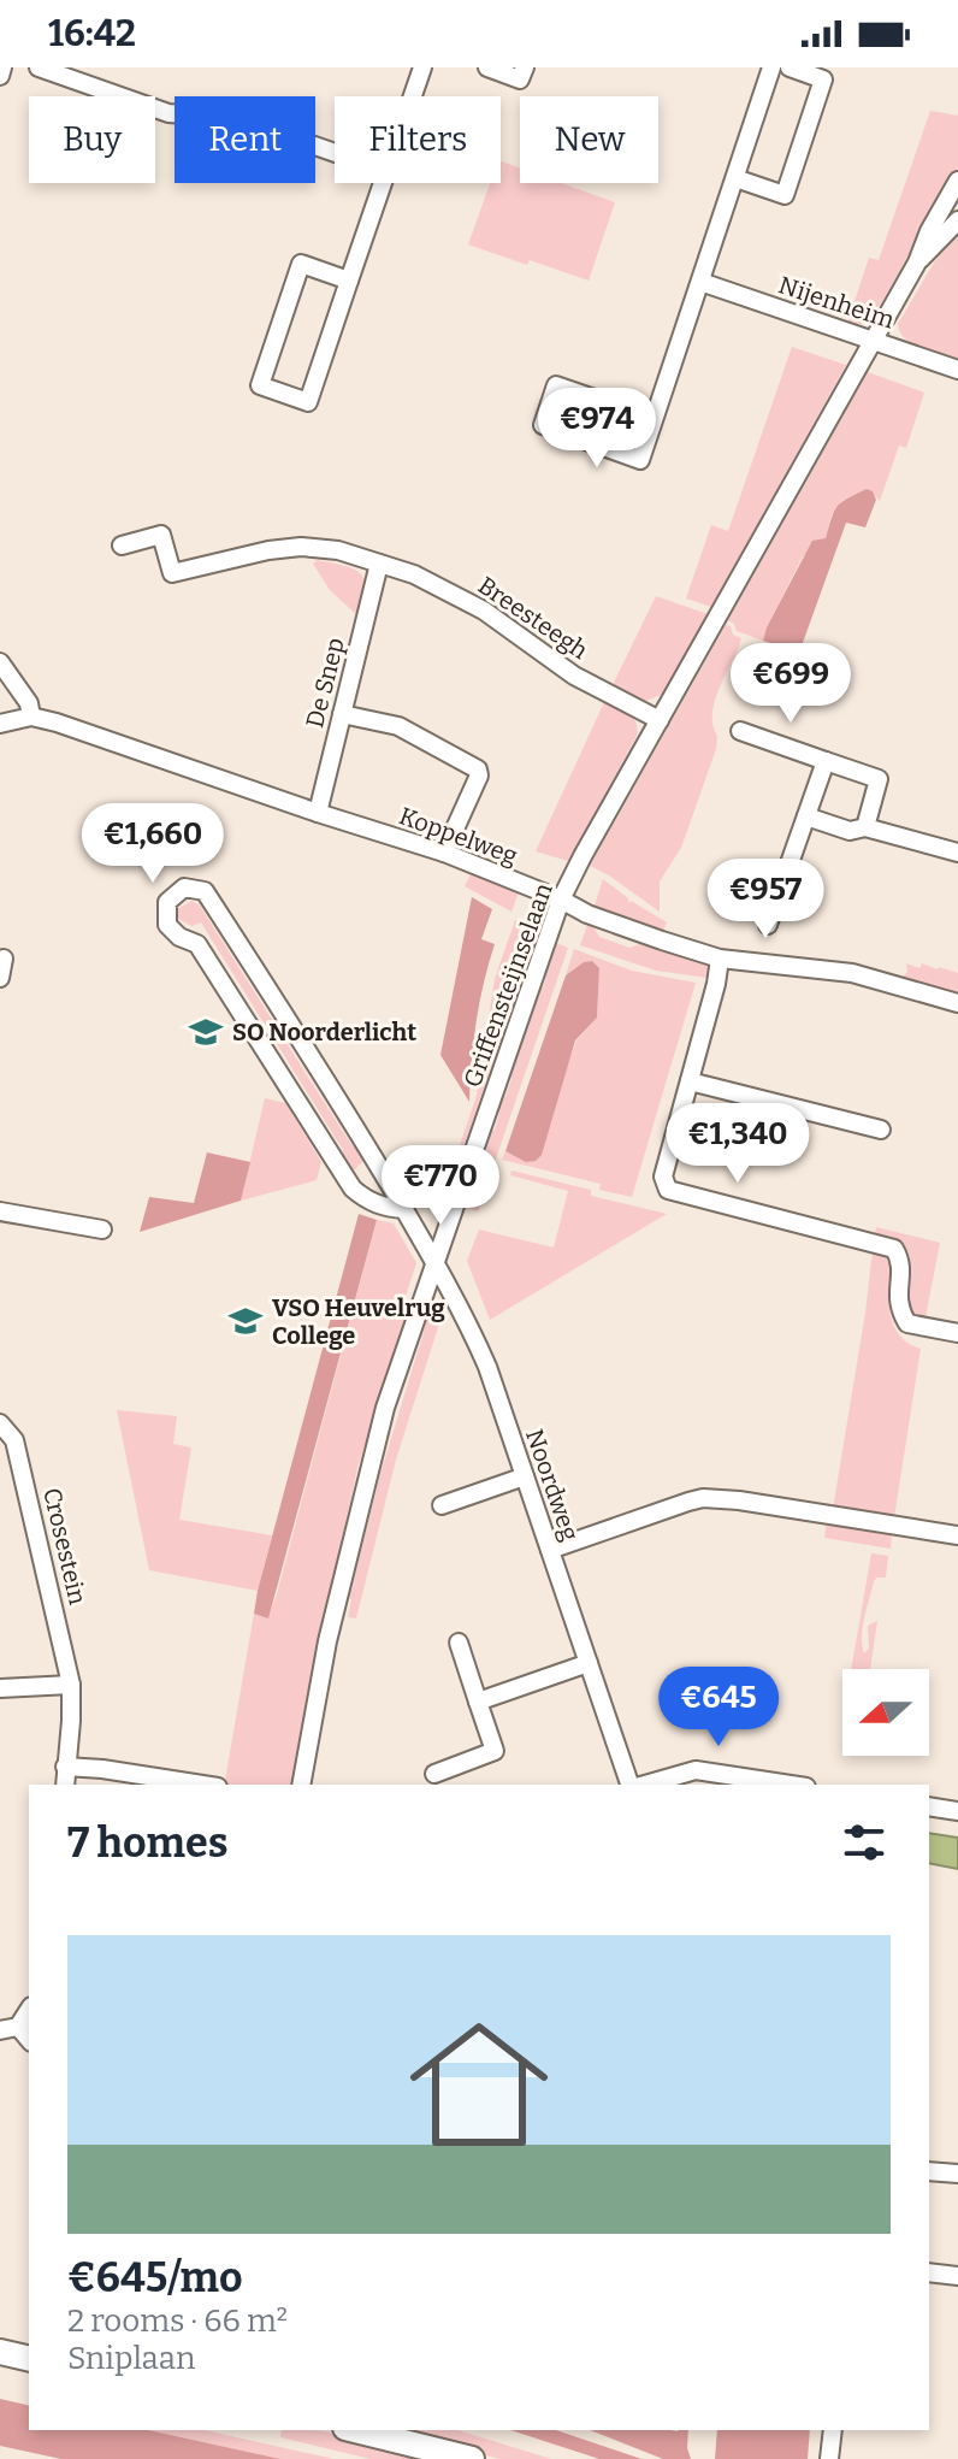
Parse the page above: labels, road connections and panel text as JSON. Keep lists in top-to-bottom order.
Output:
{
  "streets": {
    "street": [
      "Nijenheim",
      "Breesteegh",
      "De Snep",
      "Koppelweg",
      "Griffensteijnselaan",
      "Noordweg",
      "Crosestein"
    ]
  },
  "crossings": [
    ["Nijenheim", "Griffensteijnselaan"],
    ["Breesteegh", "De Snep"],
    ["Breesteegh", "Griffensteijnselaan"],
    ["De Snep", "Koppelweg"],
    ["Koppelweg", "Griffensteijnselaan"],
    ["Griffensteijnselaan", "Noordweg"]
  ],
  "places": {
    "school or university": ["SO Noorderlicht", "VSO Heuvelrug College"]
  },
  "north": "left",
  "page": {
    "status": "16:42",
    "chip": [
      "Buy",
      "Rent",
      "Filters",
      "New"
    ],
    "price": [
      "€974",
      "€699",
      "€1,660",
      "€957",
      "€1,340",
      "€770",
      "€645"
    ],
    "heading": "7 homes",
    "list": [
      {
        "name": "€645/mo",
        "note": "2 rooms · 66 m² · Sniplaan"
      }
    ]
  }
}
